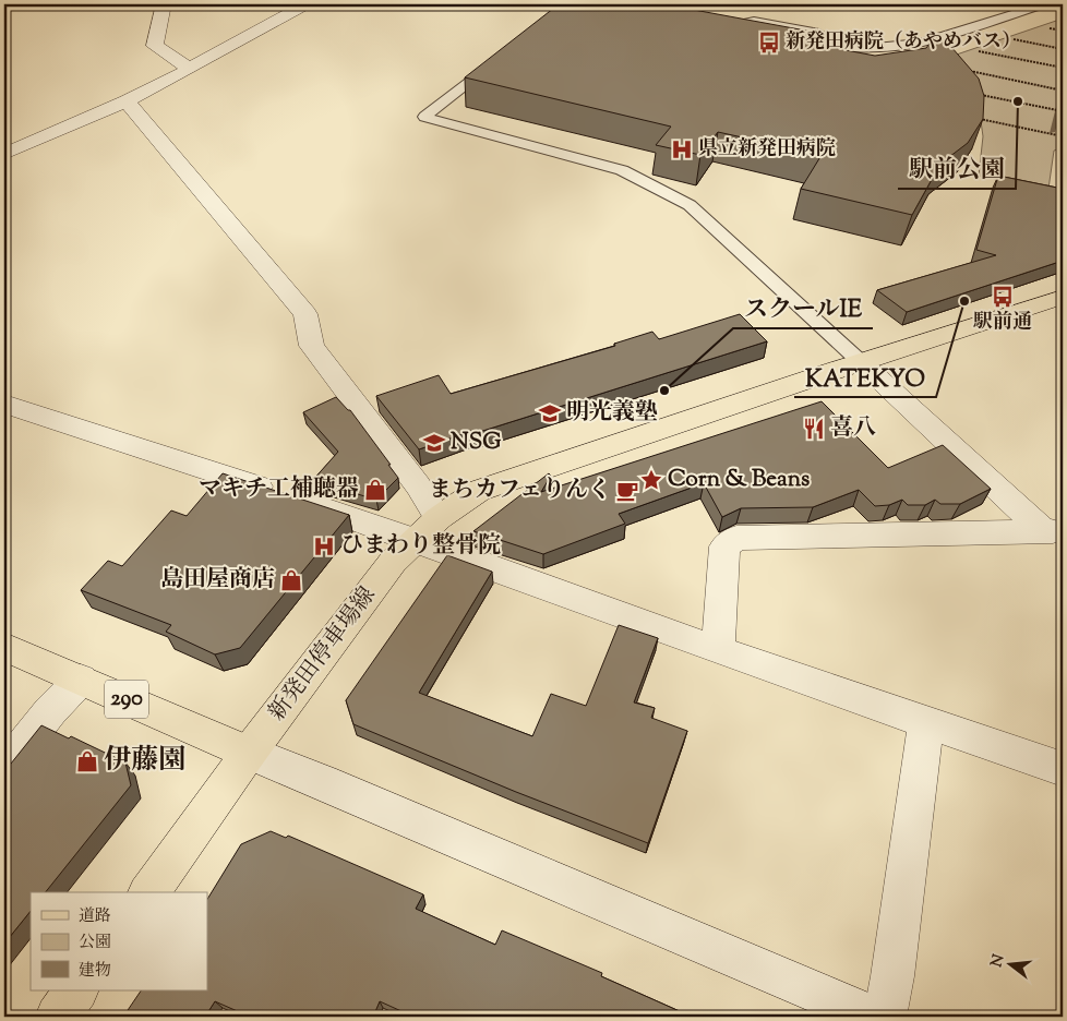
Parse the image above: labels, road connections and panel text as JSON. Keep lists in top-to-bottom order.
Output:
{
  "streets": {
    "main road": ["新発田停車場線", "290"]
  },
  "crossings": [
    ["新発田停車場線", "290"]
  ],
  "places": {
    "bus stop": ["新発田病院（あやめバス）", "駅前通"],
    "other": ["駅前公園", "KATEKYO", "スクールIE"],
    "hospital": ["県立新発田病院", "ひまわり整骨院"],
    "school or university": ["明光義塾", "NSG"],
    "restaurant": ["喜八"],
    "place": ["Corn & Beans"],
    "shop": ["マキチ工補聴器", "島田屋商店", "伊藤園"],
    "cafe": ["まちカフェりんく"]
  },
  "legend": ["道路", "公園", "建物"],
  "north": "left"
}
